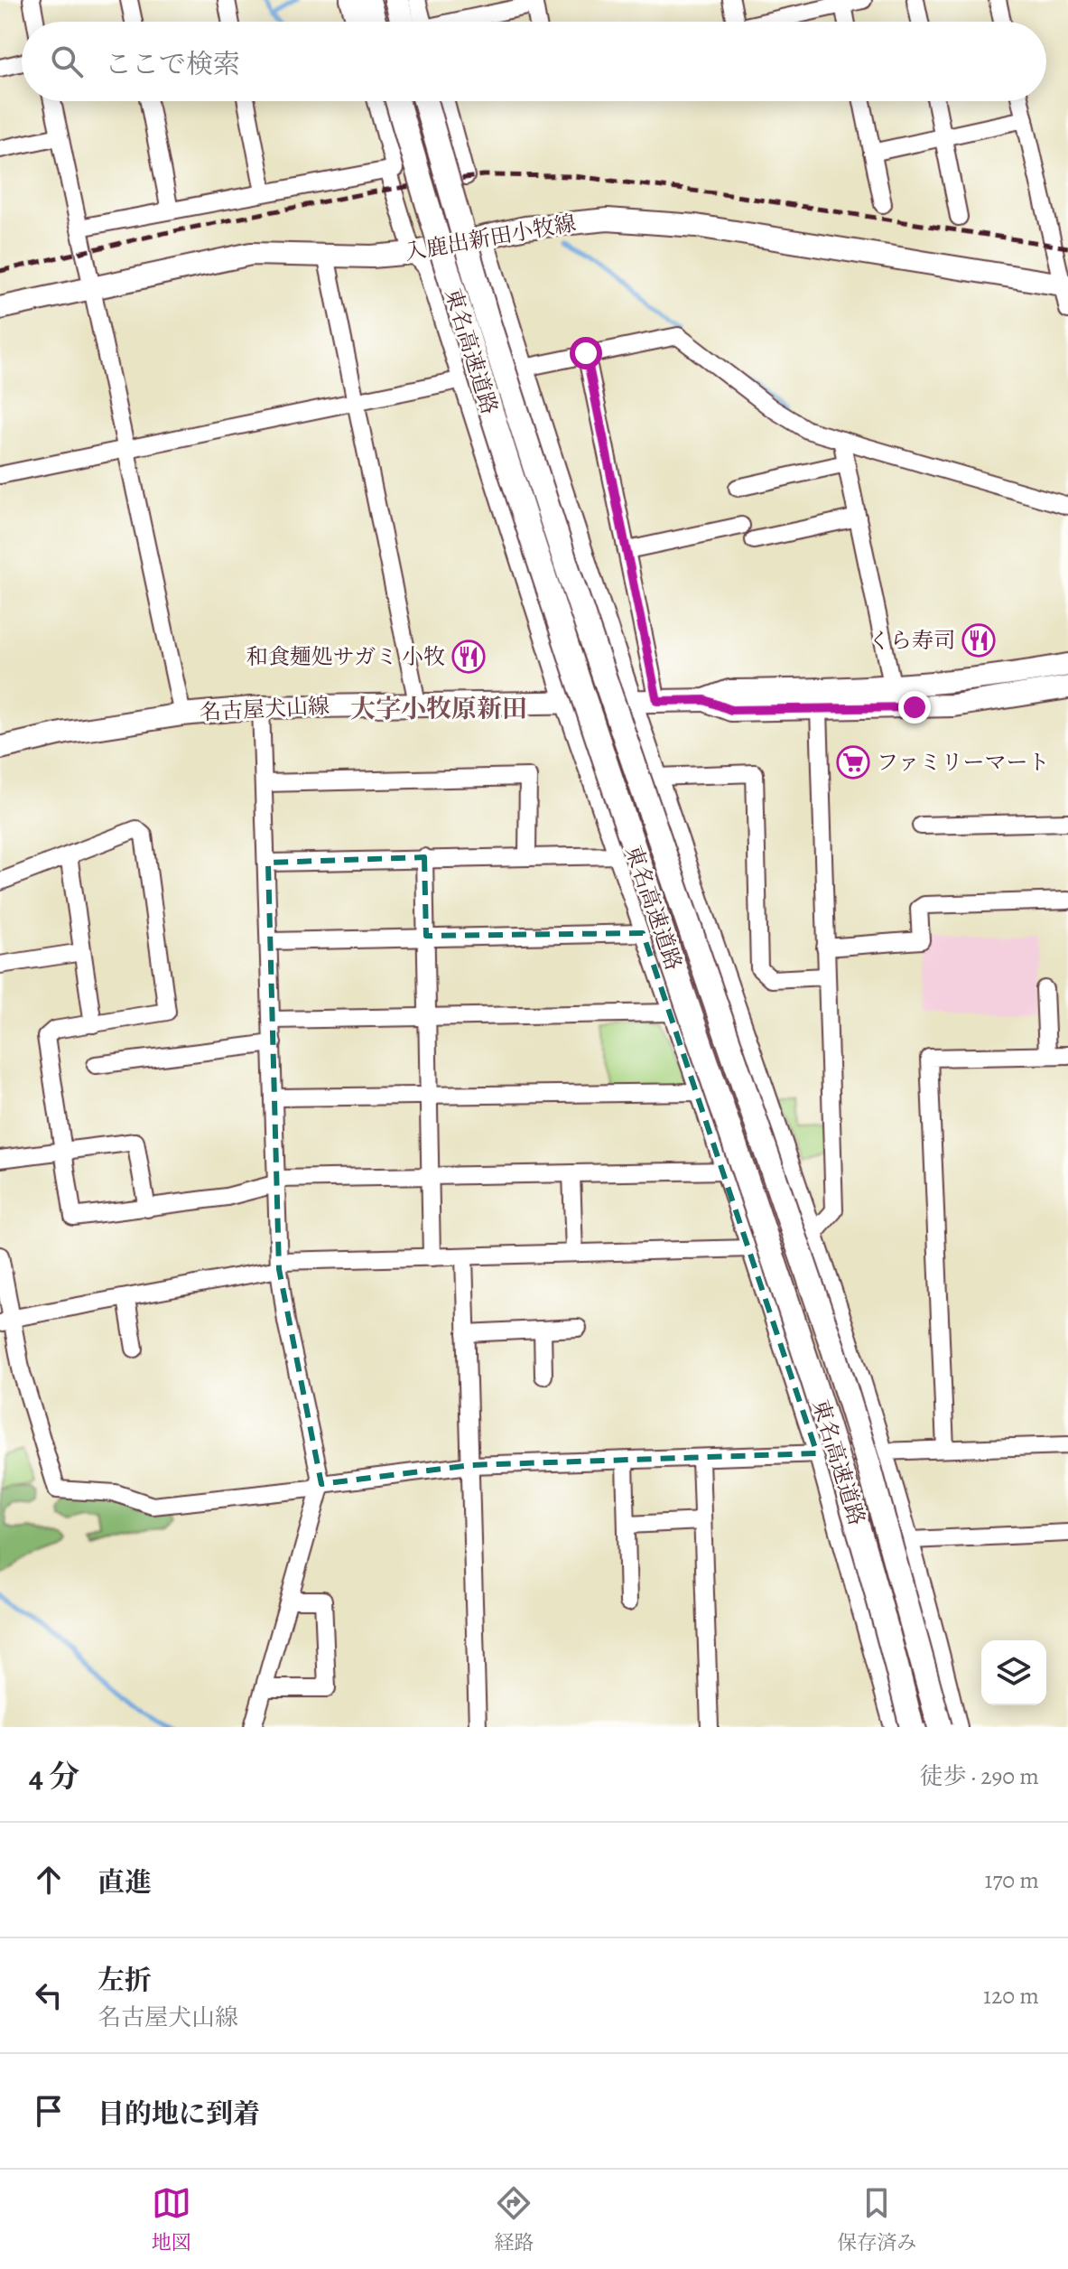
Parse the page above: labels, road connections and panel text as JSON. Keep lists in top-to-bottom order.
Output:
{
  "streets": {
    "highway": ["東名高速道路"],
    "main road": ["入鹿出新田小牧線", "名古屋犬山線"]
  },
  "districts": ["大字小牧原新田"],
  "places": {
    "restaurant": ["くら寿司", "和食麺処サガミ 小牧"],
    "supermarket": ["ファミリーマート"]
  },
  "page": {
    "search": "ここで検索",
    "heading": ["4 分", "徒歩 · 290 m"],
    "list": [
      ["直進", "170 m"],
      ["左折", "名古屋犬山線", "120 m"],
      "目的地に到着"
    ],
    "nav": ["地図", "経路", "保存済み"]
  }
}
